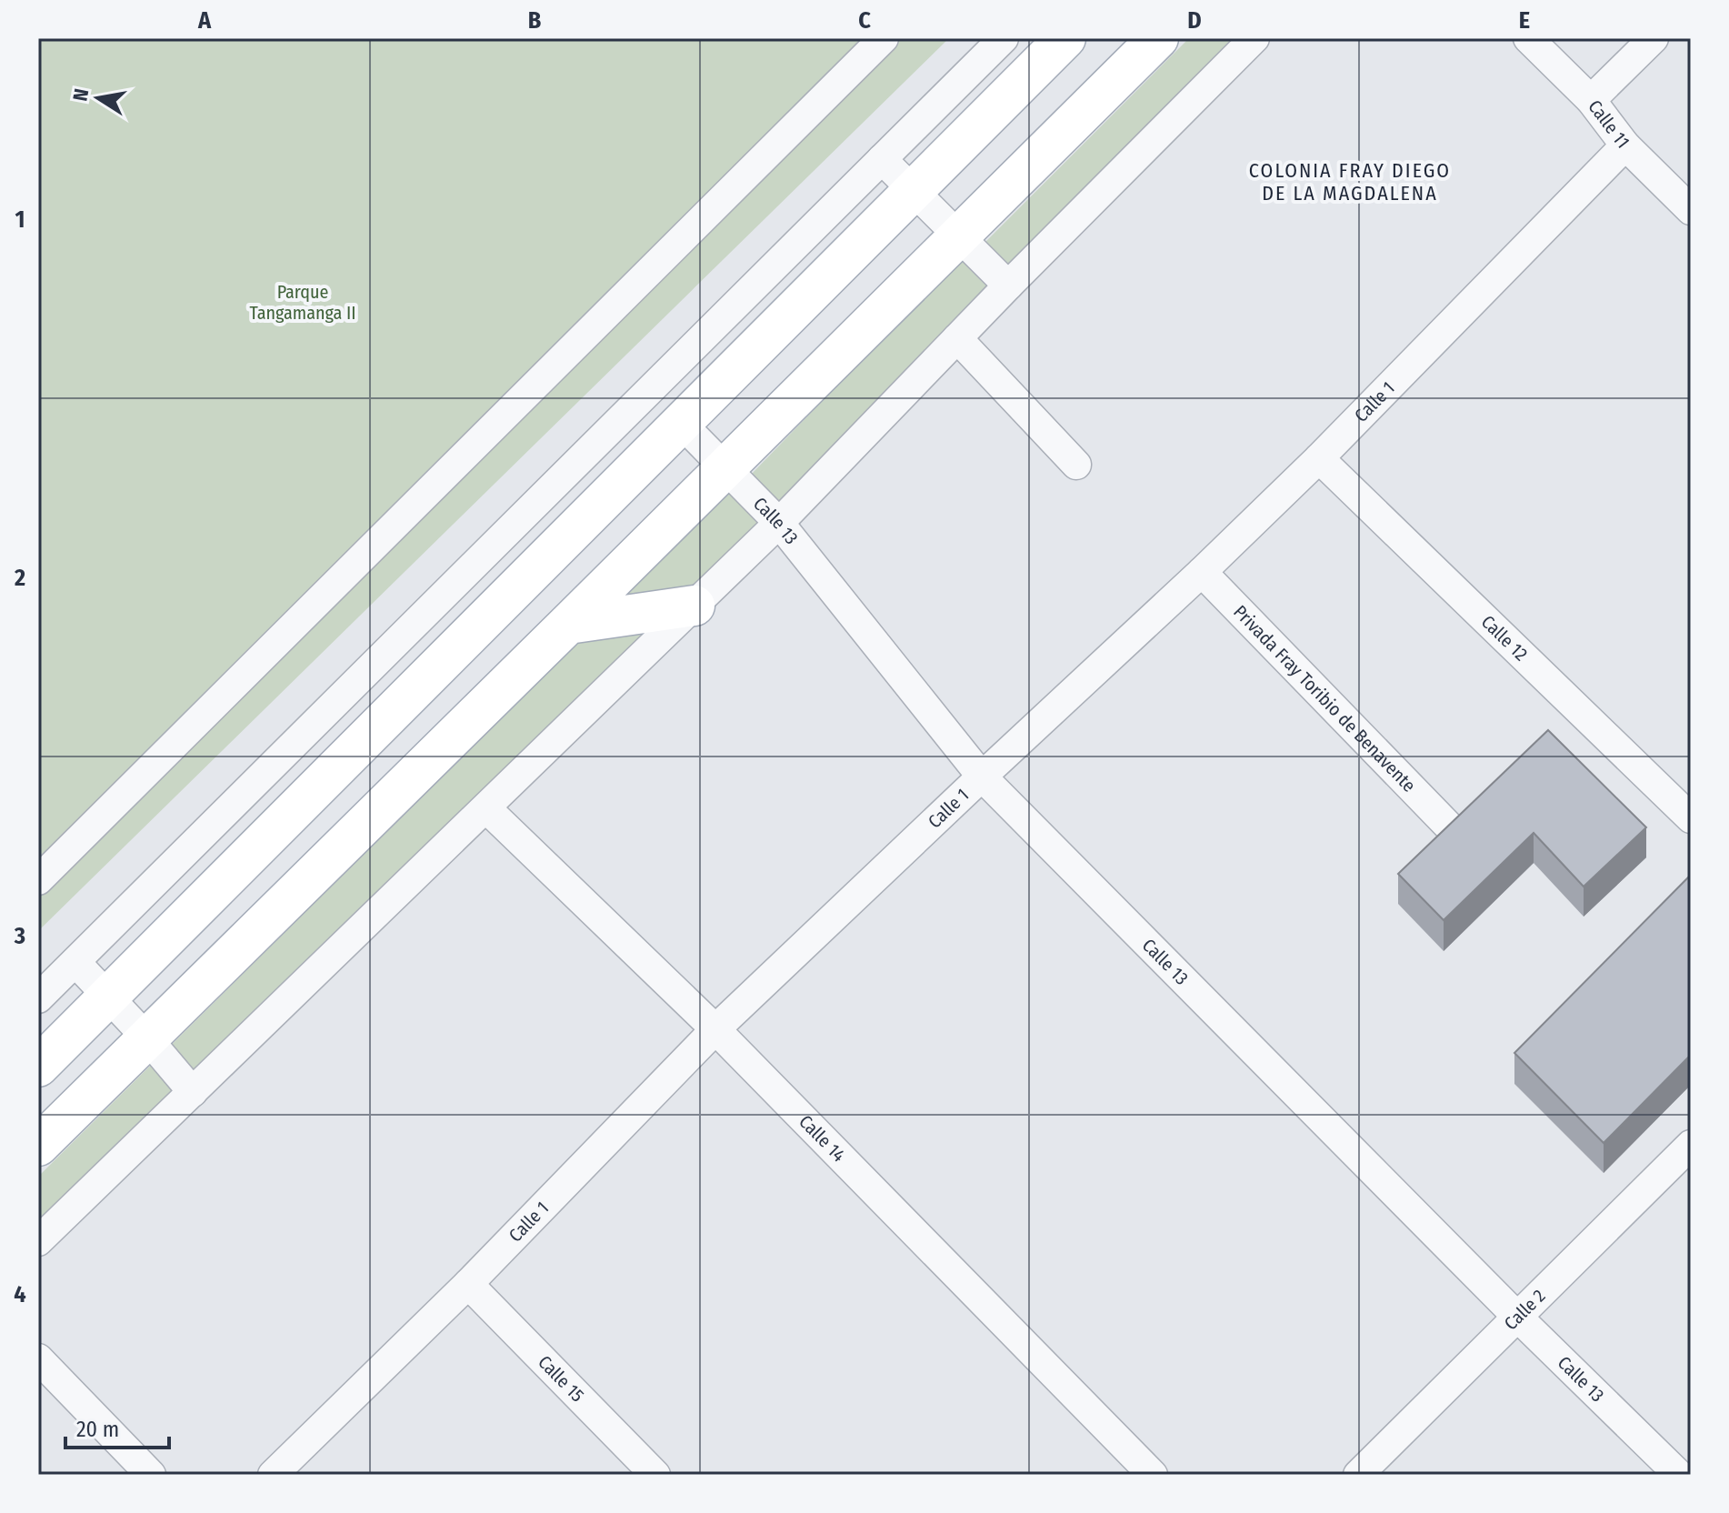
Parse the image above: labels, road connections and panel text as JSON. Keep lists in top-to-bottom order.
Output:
{
  "streets": {
    "street": [
      "Calle 11",
      "Calle 1",
      "Calle 13",
      "Calle 12",
      "Privada Fray Toribio de Benavente",
      "Calle 14",
      "Calle 2",
      "Calle 15"
    ]
  },
  "crossings": [
    ["Calle 11", "Calle 1"],
    ["Calle 1", "Calle 13"],
    ["Calle 1", "Calle 12"],
    ["Calle 1", "Privada Fray Toribio de Benavente"],
    ["Calle 1", "Calle 14"],
    ["Calle 1", "Calle 15"],
    ["Calle 13", "Calle 2"]
  ],
  "districts": ["COLONIA FRAY DIEGO DE LA MAGDALENA"],
  "parks": ["Parque Tangamanga II"],
  "scale_bar": "20 m",
  "north": "left",
  "grid": {
    "columns": [
      "A",
      "B",
      "C",
      "D",
      "E"
    ],
    "rows": [
      "1",
      "2",
      "3",
      "4"
    ]
  }
}
